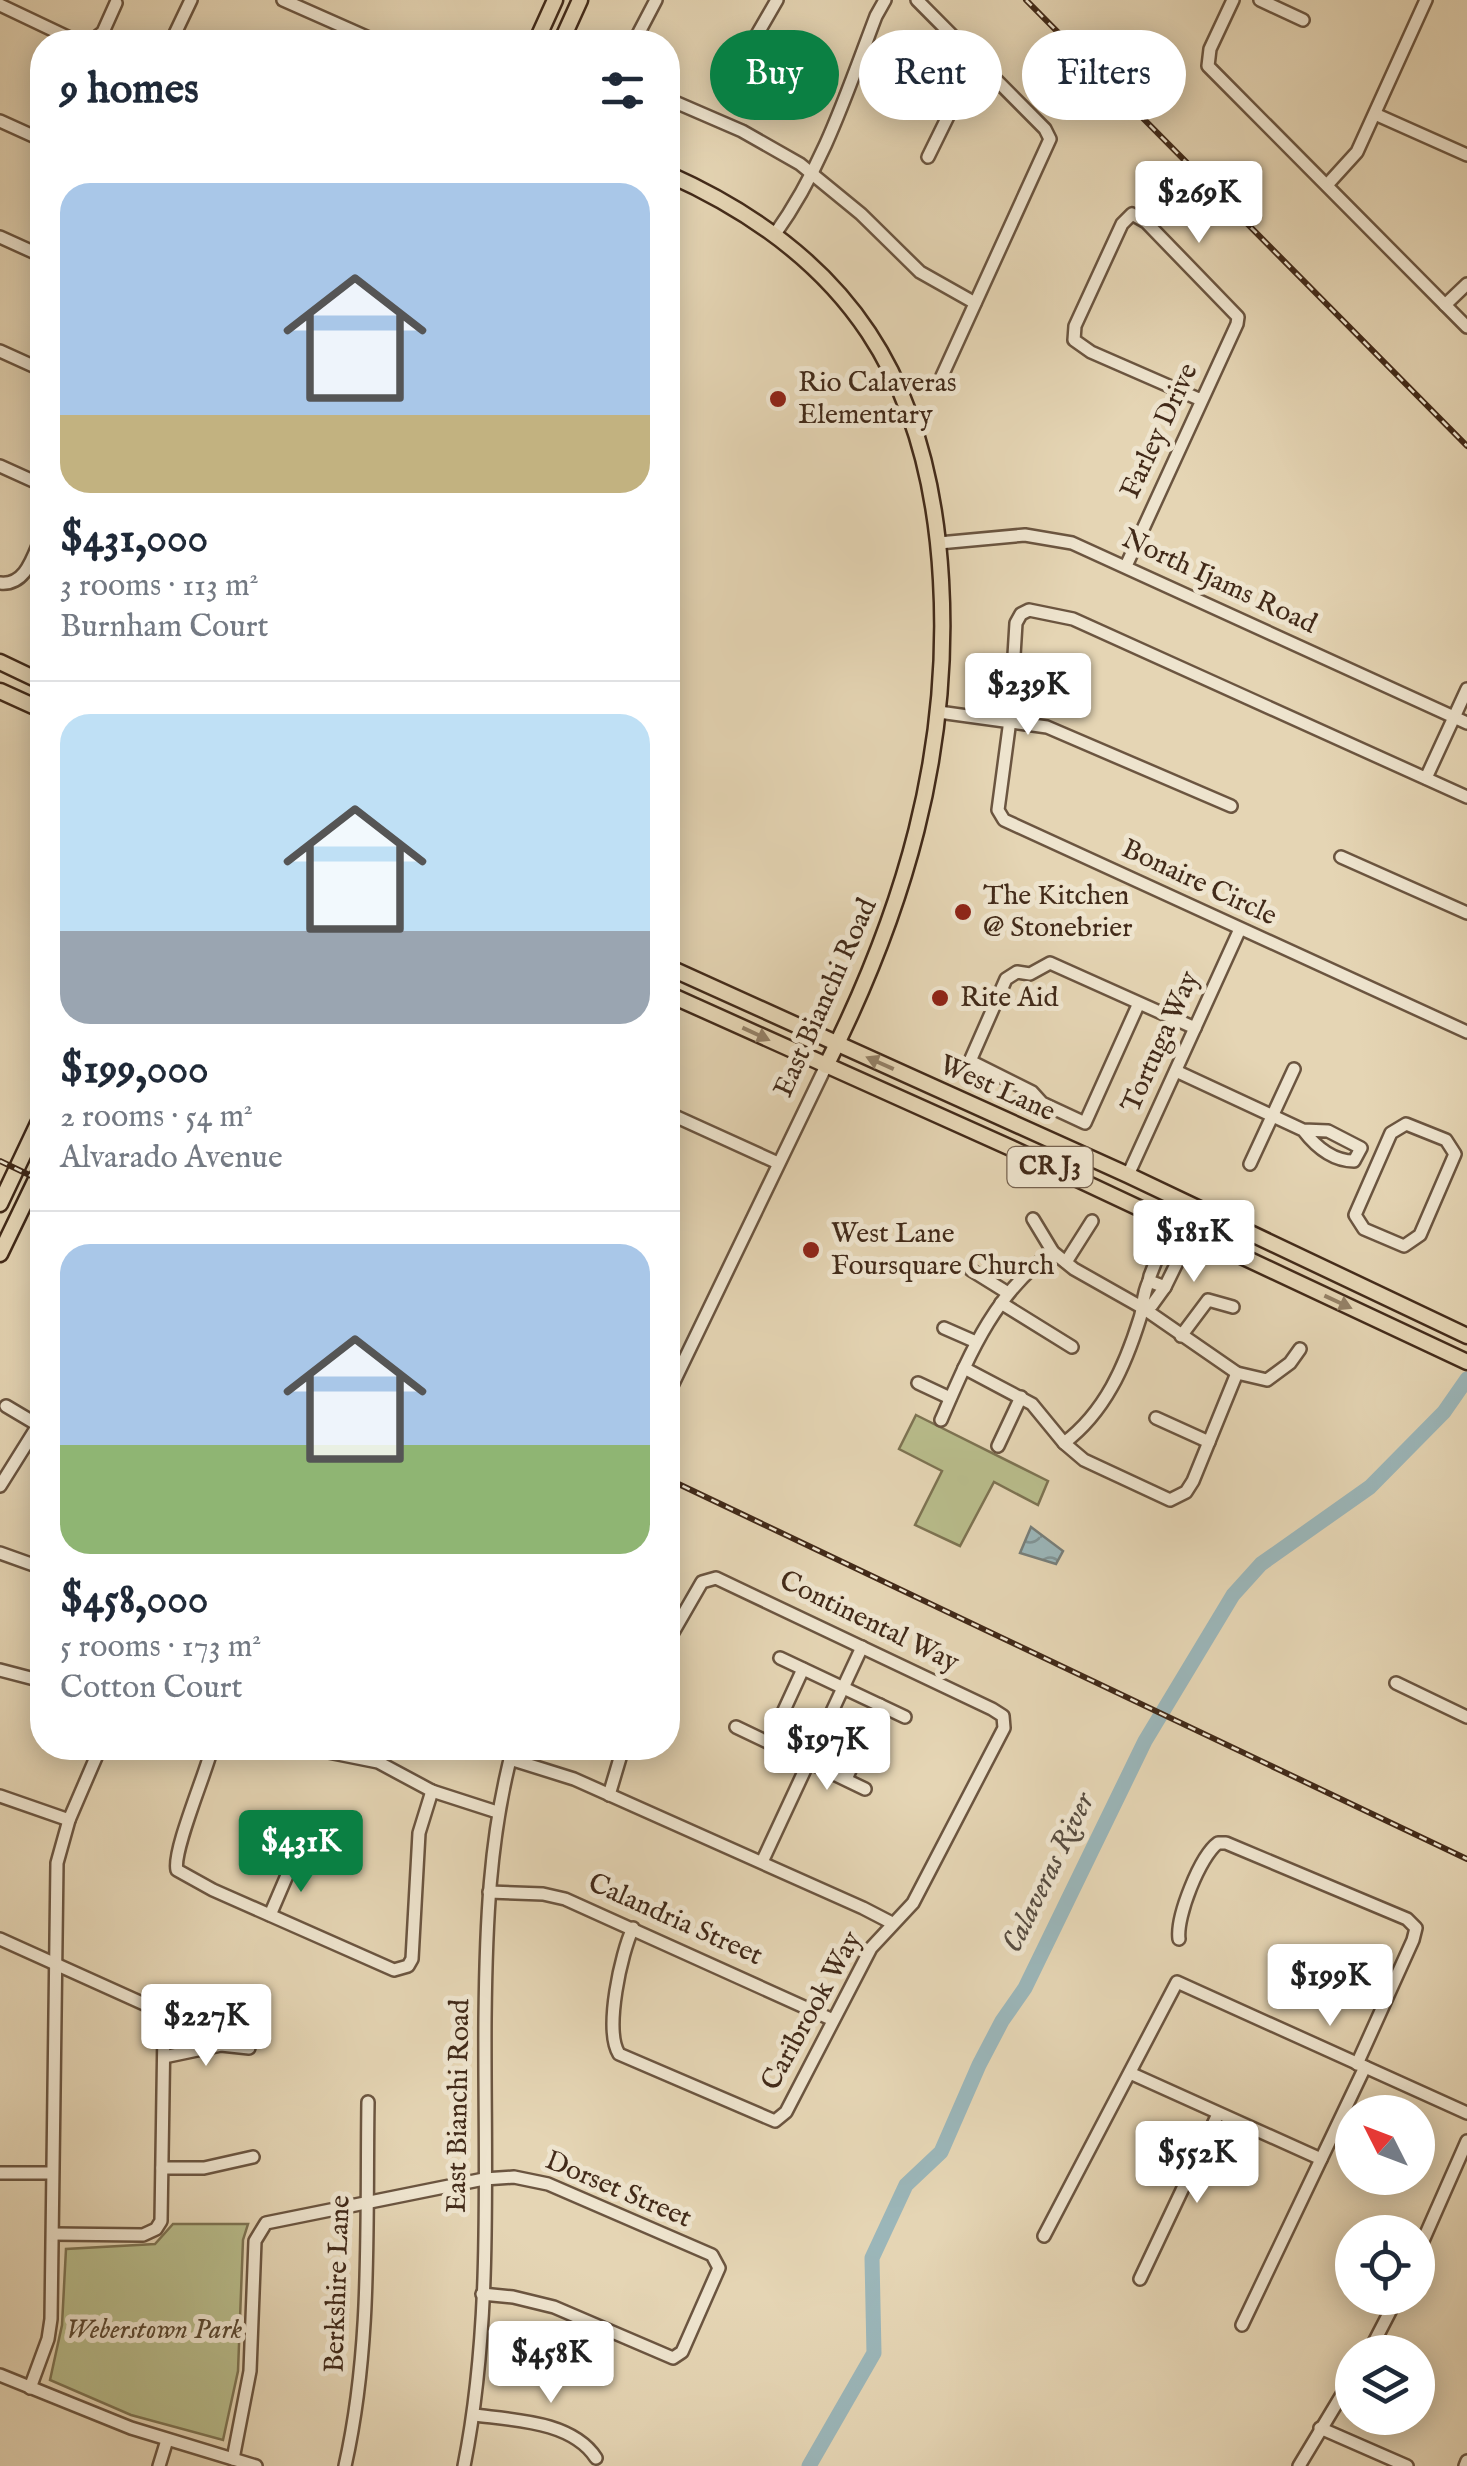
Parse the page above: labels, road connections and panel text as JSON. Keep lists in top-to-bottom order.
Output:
{
  "streets": {
    "main road": ["East Bianchi Road", "West Lane", "CR J3"],
    "street": [
      "Farley Drive",
      "North Ijams Road",
      "Bonaire Circle",
      "Tortuga Way",
      "Continental Way",
      "Calandria Street",
      "Caribrook Way",
      "Dorset Street",
      "Berkshire Lane"
    ]
  },
  "crossings": [
    ["Farley Drive", "North Ijams Road"],
    ["North Ijams Road", "East Bianchi Road"],
    ["Bonaire Circle", "Tortuga Way"],
    ["East Bianchi Road", "West Lane"],
    ["East Bianchi Road", "Calandria Street"],
    ["East Bianchi Road", "Dorset Street"],
    ["Tortuga Way", "West Lane"],
    ["Continental Way", "Caribrook Way"],
    ["Calandria Street", "Caribrook Way"],
    ["Dorset Street", "Berkshire Lane"]
  ],
  "water": ["Calaveras River"],
  "parks": ["Weberstown Park"],
  "places": [
    "Rio Calaveras Elementary",
    "The Kitchen @ Stonebrier",
    "Rite Aid",
    "West Lane Foursquare Church"
  ],
  "north": "top left",
  "page": {
    "chip": ["Buy", "Rent", "Filters"],
    "heading": "9 homes",
    "list": [
      {
        "name": "$431,000",
        "note": "3 rooms · 113 m² · Burnham Court"
      },
      {
        "name": "$199,000",
        "note": "2 rooms · 54 m² · Alvarado Avenue"
      },
      {
        "name": "$458,000",
        "note": "5 rooms · 173 m² · Cotton Court"
      }
    ],
    "price": [
      "$269K",
      "$239K",
      "$181K",
      "$197K",
      "$431K",
      "$199K",
      "$227K",
      "$552K",
      "$458K"
    ]
  }
}
